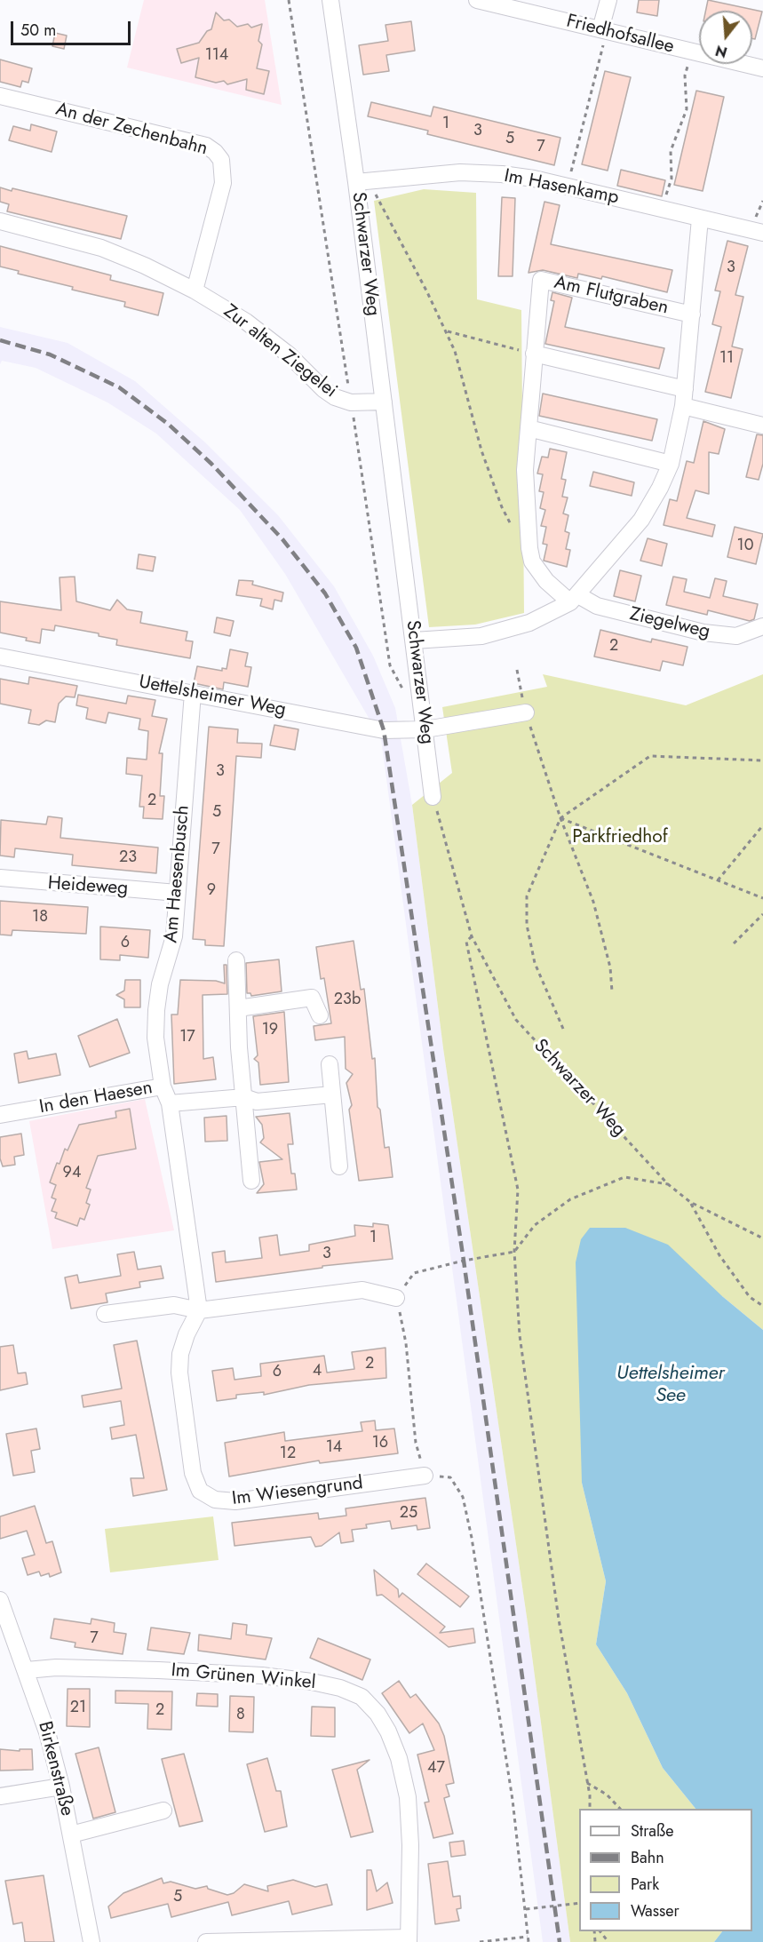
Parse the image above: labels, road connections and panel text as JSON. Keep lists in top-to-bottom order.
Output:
{
  "streets": {
    "street": [
      "Friedhofsallee",
      "An der Zechenbahn",
      "Im Hasenkamp",
      "Schwarzer Weg",
      "Am Flutgraben",
      "Zur alten Ziegelei",
      "Ziegelweg",
      "Uettelsheimer Weg",
      "Am Haesenbusch",
      "Heideweg",
      "In den Haesen",
      "Im Wiesengrund",
      "Im Grünen Winkel",
      "Birkenstraße"
    ]
  },
  "crossings": [
    ["An der Zechenbahn", "Zur alten Ziegelei"],
    ["Im Hasenkamp", "Schwarzer Weg"],
    ["Im Hasenkamp", "Am Flutgraben"],
    ["Schwarzer Weg", "Am Flutgraben"],
    ["Schwarzer Weg", "Zur alten Ziegelei"],
    ["Schwarzer Weg", "Uettelsheimer Weg"],
    ["Am Flutgraben", "Ziegelweg"],
    ["Uettelsheimer Weg", "Am Haesenbusch"],
    ["Am Haesenbusch", "Heideweg"],
    ["Am Haesenbusch", "In den Haesen"],
    ["Im Grünen Winkel", "Birkenstraße"]
  ],
  "water": ["Uettelsheimer See"],
  "parks": ["Parkfriedhof"],
  "house_numbers": [
    "114",
    "1",
    "3",
    "5",
    "7",
    "3",
    "11",
    "10",
    "2",
    "3",
    "2",
    "5",
    "7",
    "23",
    "9",
    "18",
    "6",
    "23b",
    "19",
    "17",
    "94",
    "1",
    "3",
    "2",
    "4",
    "6",
    "16",
    "14",
    "12",
    "25",
    "7",
    "21",
    "2",
    "8",
    "47",
    "5"
  ],
  "legend": [
    "Straße",
    "Bahn",
    "Park",
    "Wasser"
  ],
  "scale_bar": "50 m",
  "north": "bottom"
}
